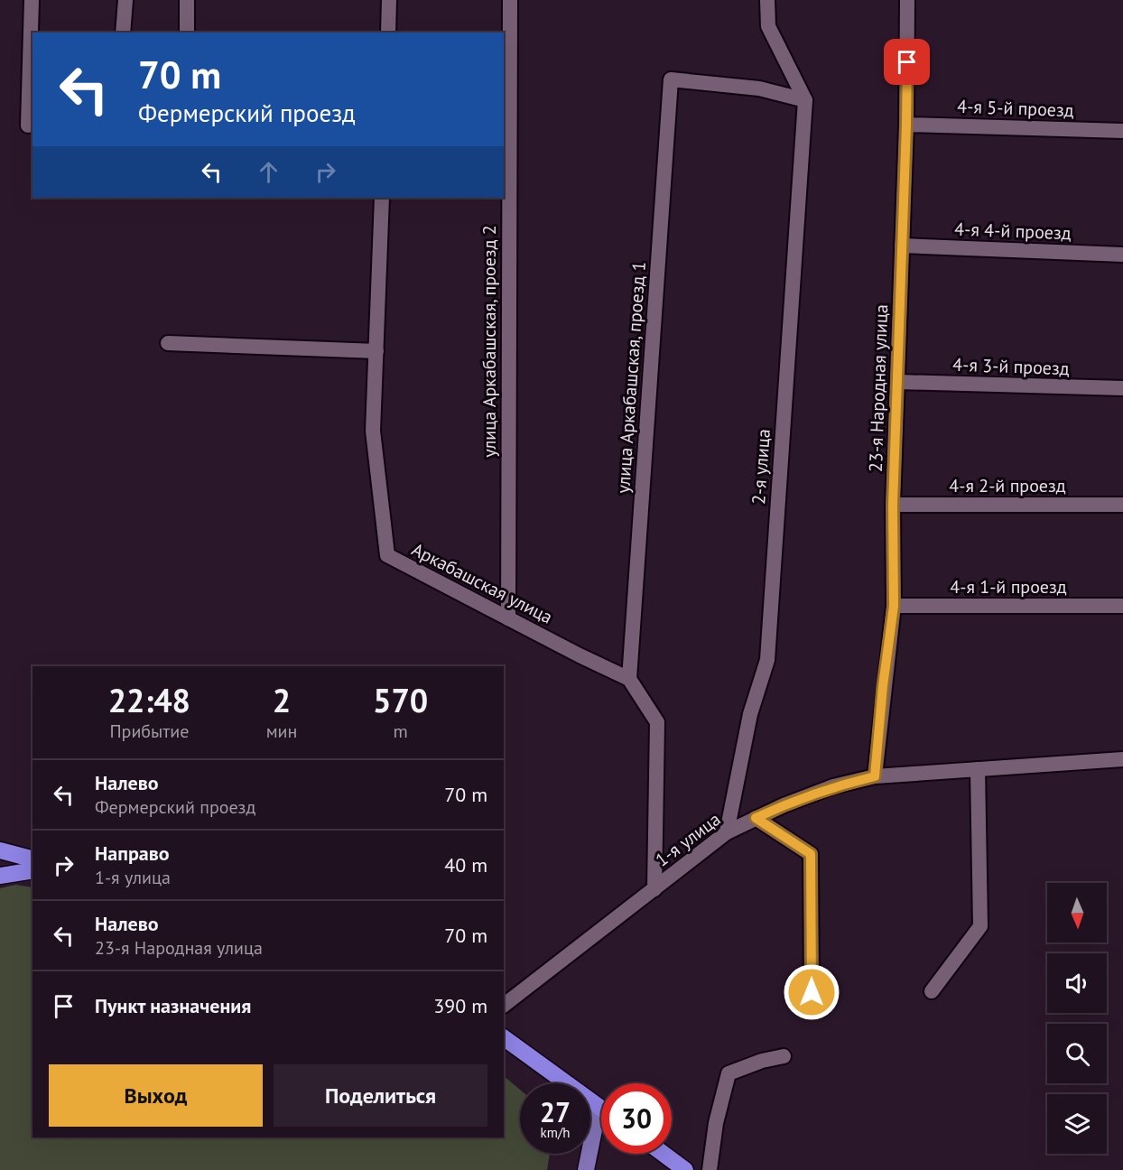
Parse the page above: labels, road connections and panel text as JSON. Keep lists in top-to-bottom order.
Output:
{
  "streets": {
    "street": [
      "4-я 5-й проезд",
      "4-я 4-й проезд",
      "улица Аркабашская, проезд 2",
      "4-я 3-й проезд",
      "улица Аркабашская, проезд 1",
      "23-я Народная улица",
      "2-я улица",
      "4-я 2-й проезд",
      "Аркабашская улица",
      "4-я 1-й проезд",
      "1-я улица"
    ]
  },
  "crossings": [
    ["4-я 5-й проезд", "23-я Народная улица"],
    ["4-я 4-й проезд", "23-я Народная улица"],
    ["улица Аркабашская, проезд 2", "Аркабашская улица"],
    ["4-я 3-й проезд", "23-я Народная улица"],
    ["улица Аркабашская, проезд 1", "2-я улица"],
    ["улица Аркабашская, проезд 1", "Аркабашская улица"],
    ["23-я Народная улица", "4-я 2-й проезд"],
    ["23-я Народная улица", "4-я 1-й проезд"],
    ["23-я Народная улица", "1-я улица"],
    ["2-я улица", "1-я улица"]
  ],
  "north": "bottom",
  "page": {
    "turn": ["70 m", "Фермерский проезд"],
    "eta": [
      "22:48",
      "Прибытие",
      "2",
      "мин",
      "570",
      "m"
    ],
    "list": [
      {
        "name": "Налево",
        "note": "Фермерский проезд",
        "value": "70 m"
      },
      {
        "name": "Направо",
        "note": "1-я улица",
        "value": "40 m"
      },
      {
        "name": "Налево",
        "note": "23-я Народная улица",
        "value": "70 m"
      },
      {
        "name": "Пункт назначения",
        "value": "390 m"
      }
    ],
    "buttons": ["Выход", "Поделиться"],
    "speed": "27 km/h",
    "limit": "30"
  }
}
